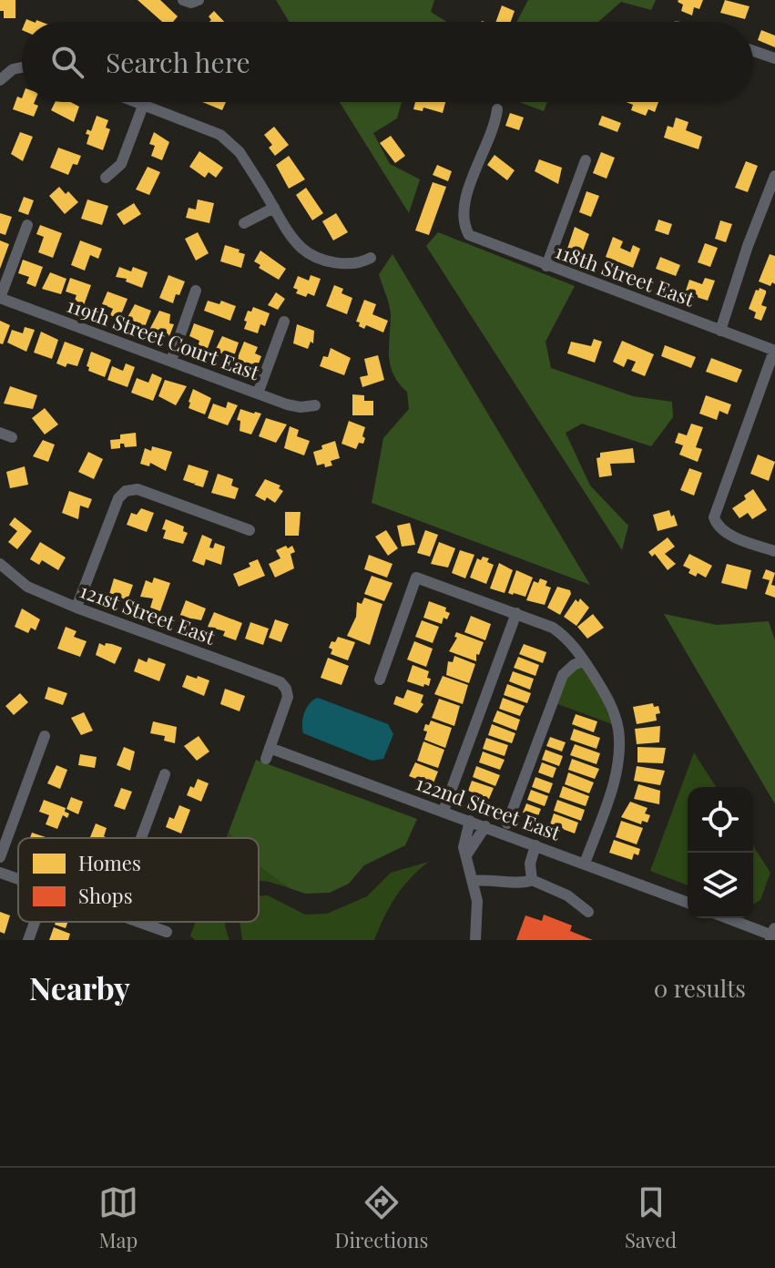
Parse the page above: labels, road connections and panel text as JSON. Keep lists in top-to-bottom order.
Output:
{
  "streets": {
    "street": [
      "118th Street East",
      "119th Street Court East",
      "121st Street East",
      "122nd Street East"
    ]
  },
  "crossings": [
    ["121st Street East", "122nd Street East"]
  ],
  "legend": ["Homes", "Shops"],
  "page": {
    "search": "Search here",
    "heading": ["Nearby", "0 results"],
    "nav": ["Map", "Directions", "Saved"]
  }
}
